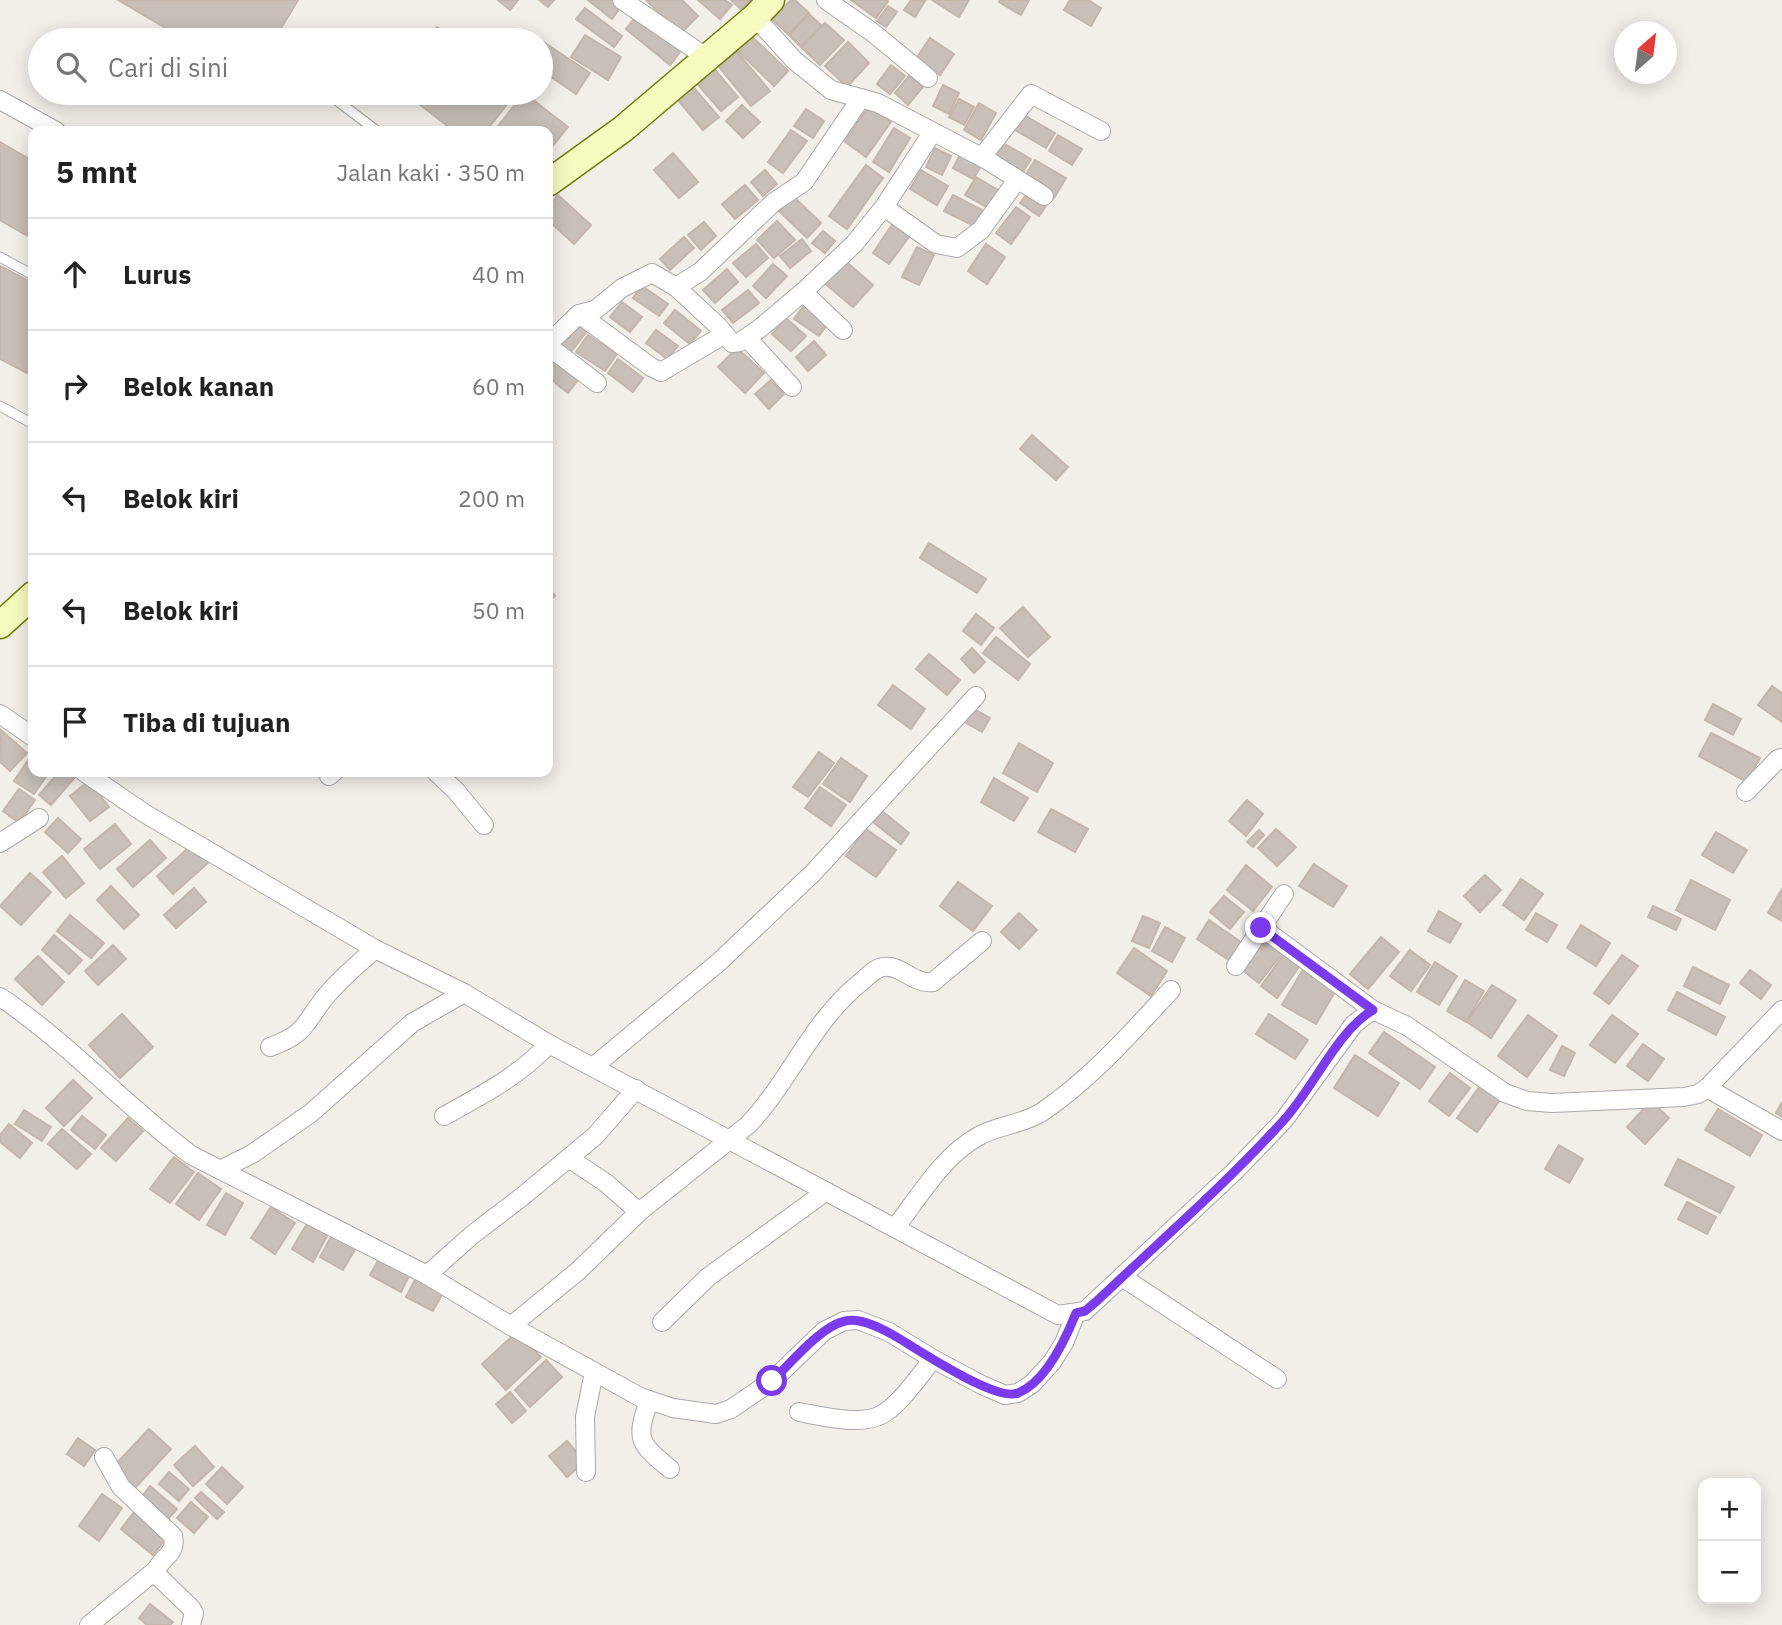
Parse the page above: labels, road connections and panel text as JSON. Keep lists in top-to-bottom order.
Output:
{
  "north": "top right",
  "page": {
    "search": "Cari di sini",
    "heading": ["5 mnt", "Jalan kaki · 350 m"],
    "list": [
      ["Lurus", "40 m"],
      ["Belok kanan", "60 m"],
      ["Belok kiri", "200 m"],
      ["Belok kiri", "50 m"],
      "Tiba di tujuan"
    ],
    "map_buttons": ["+", "−"]
  }
}
